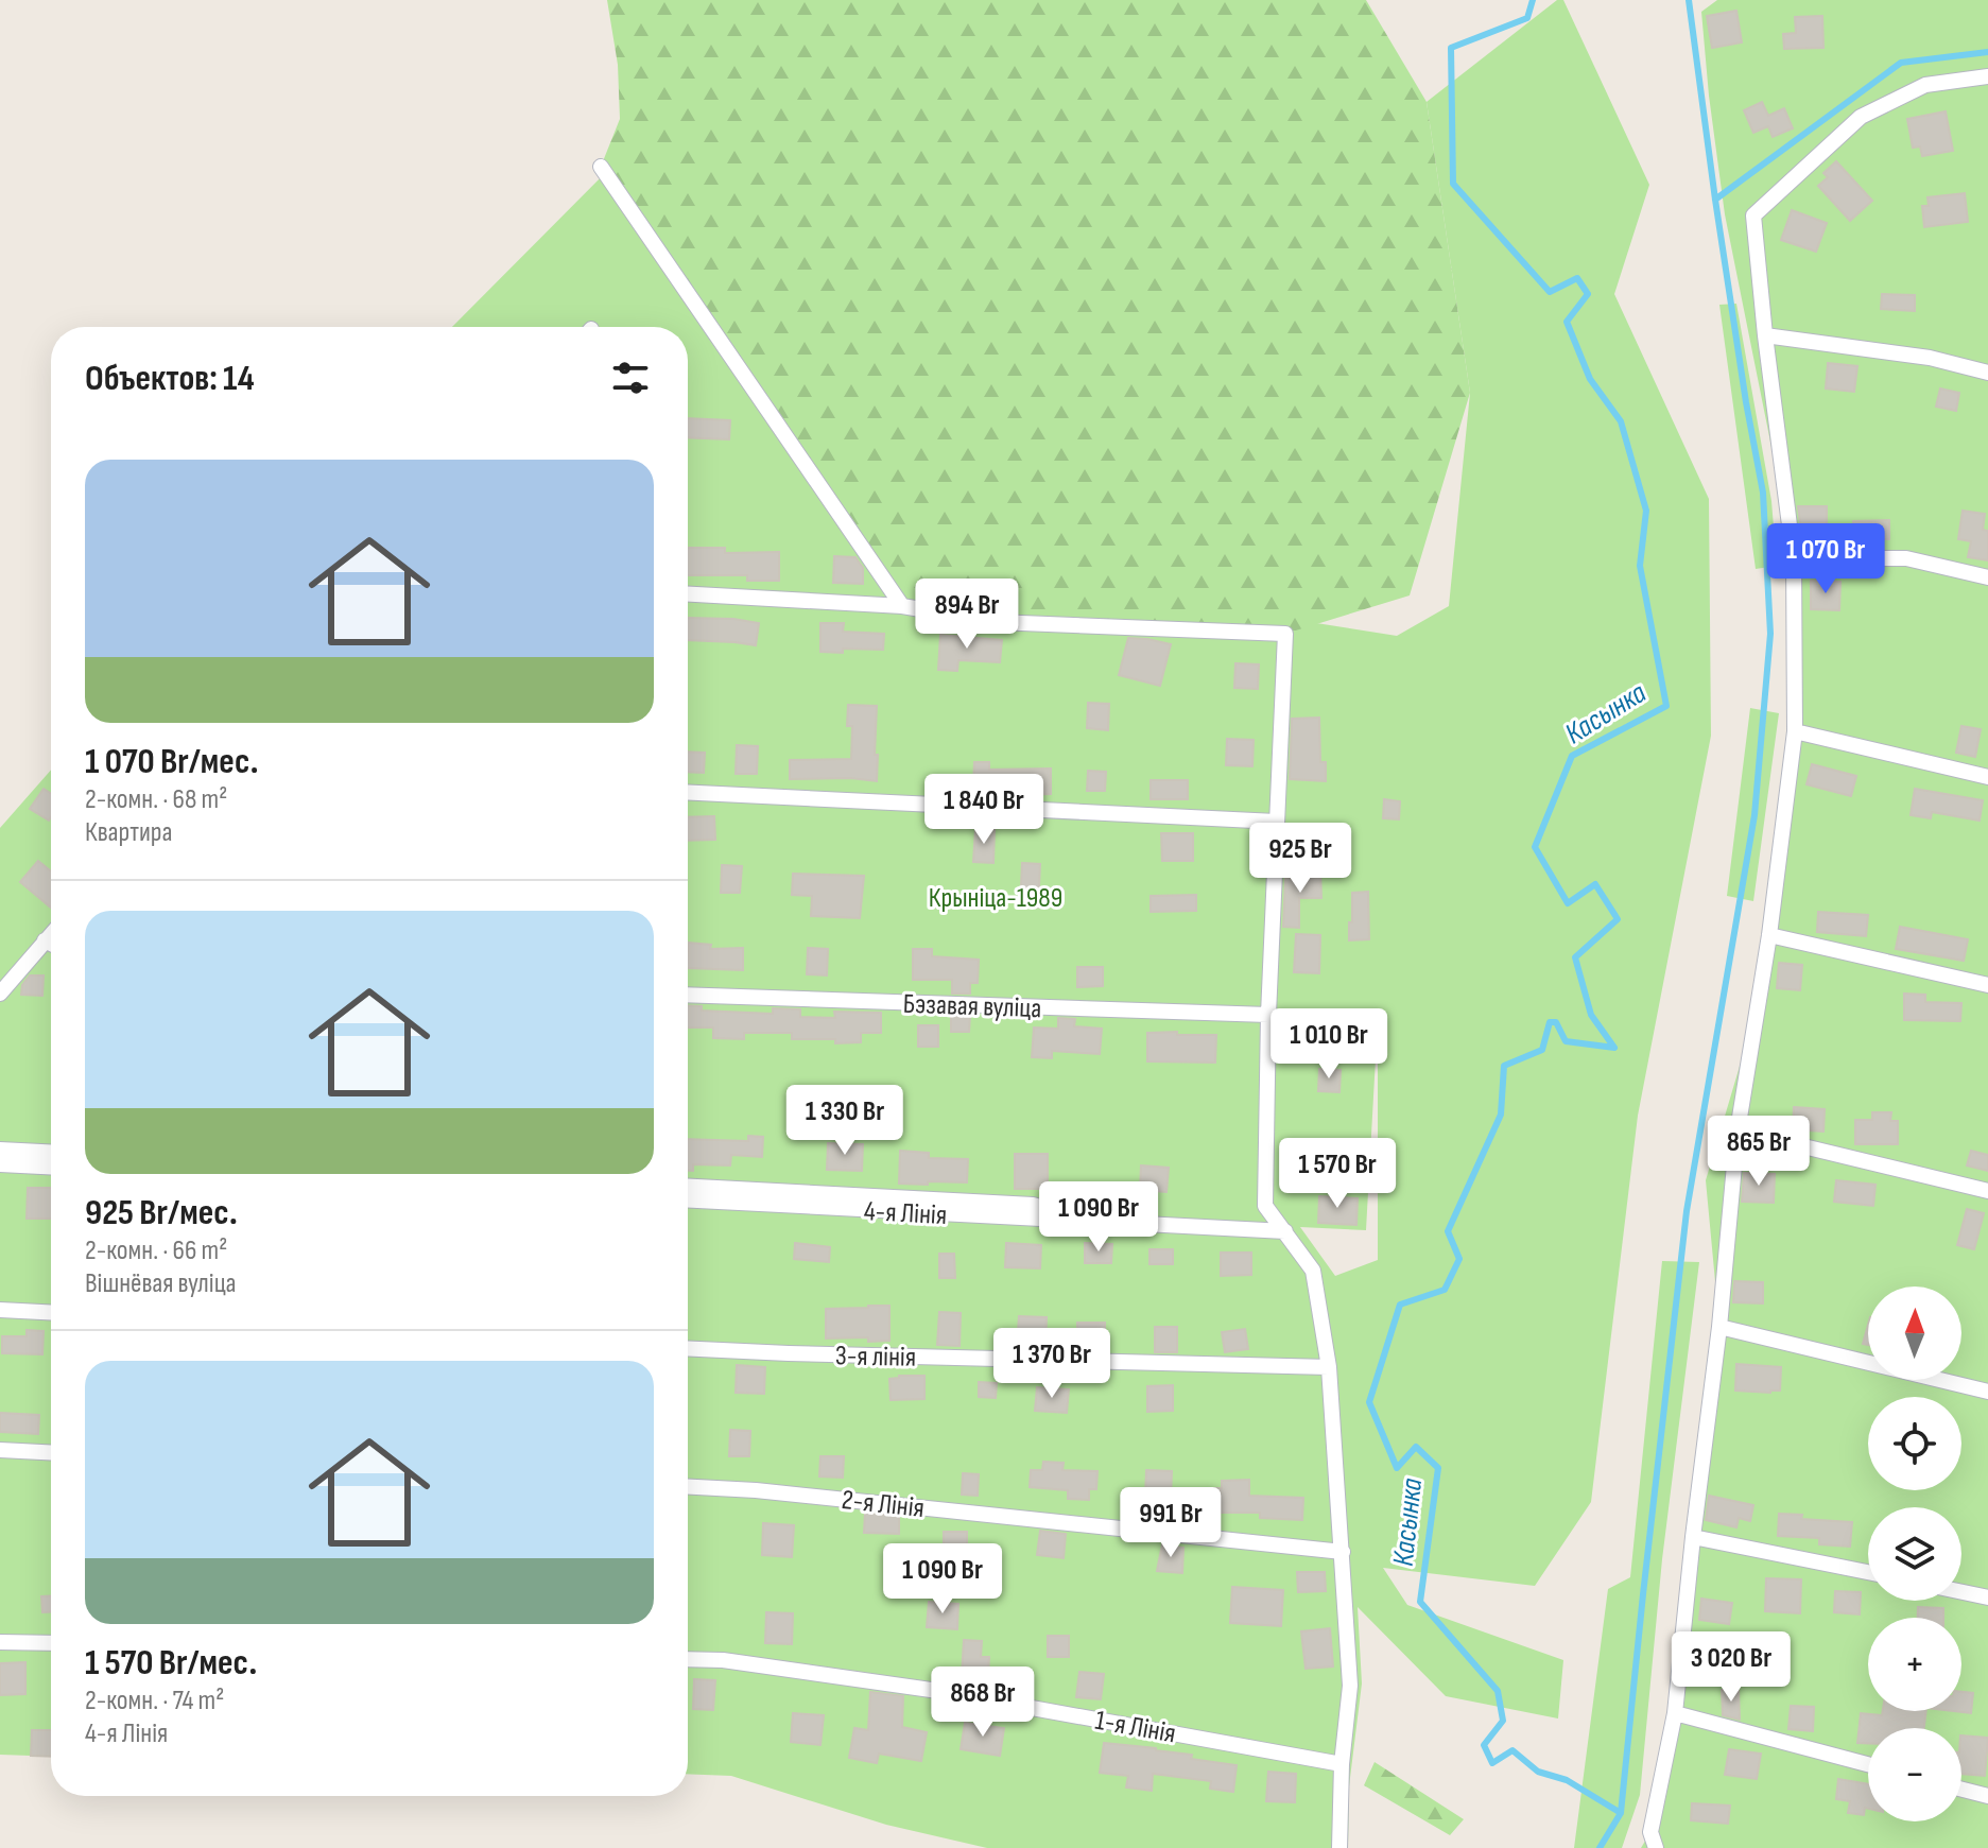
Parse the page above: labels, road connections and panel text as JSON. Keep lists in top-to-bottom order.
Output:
{
  "streets": {
    "street": [
      "Бэзавая вуліца",
      "4-я Лінія",
      "3-я лінія",
      "2-я Лінія",
      "1-я Лінія"
    ]
  },
  "water": ["Касынка"],
  "parks": ["Крыніца-1989"],
  "north": "top",
  "page": {
    "heading": "Объектов: 14",
    "list": [
      {
        "name": "1 070 Br/мес.",
        "note": "2-комн. · 68 m² · Квартира"
      },
      {
        "name": "925 Br/мес.",
        "note": "2-комн. · 66 m² · Вішнёвая вуліца"
      },
      {
        "name": "1 570 Br/мес.",
        "note": "2-комн. · 74 m² · 4-я Лінія"
      }
    ],
    "price": [
      "1 070 Br",
      "894 Br",
      "1 840 Br",
      "925 Br",
      "1 010 Br",
      "1 330 Br",
      "865 Br",
      "1 570 Br",
      "1 090 Br",
      "1 370 Br",
      "991 Br",
      "1 090 Br",
      "3 020 Br",
      "868 Br"
    ],
    "map_buttons": ["+", "−"]
  }
}
